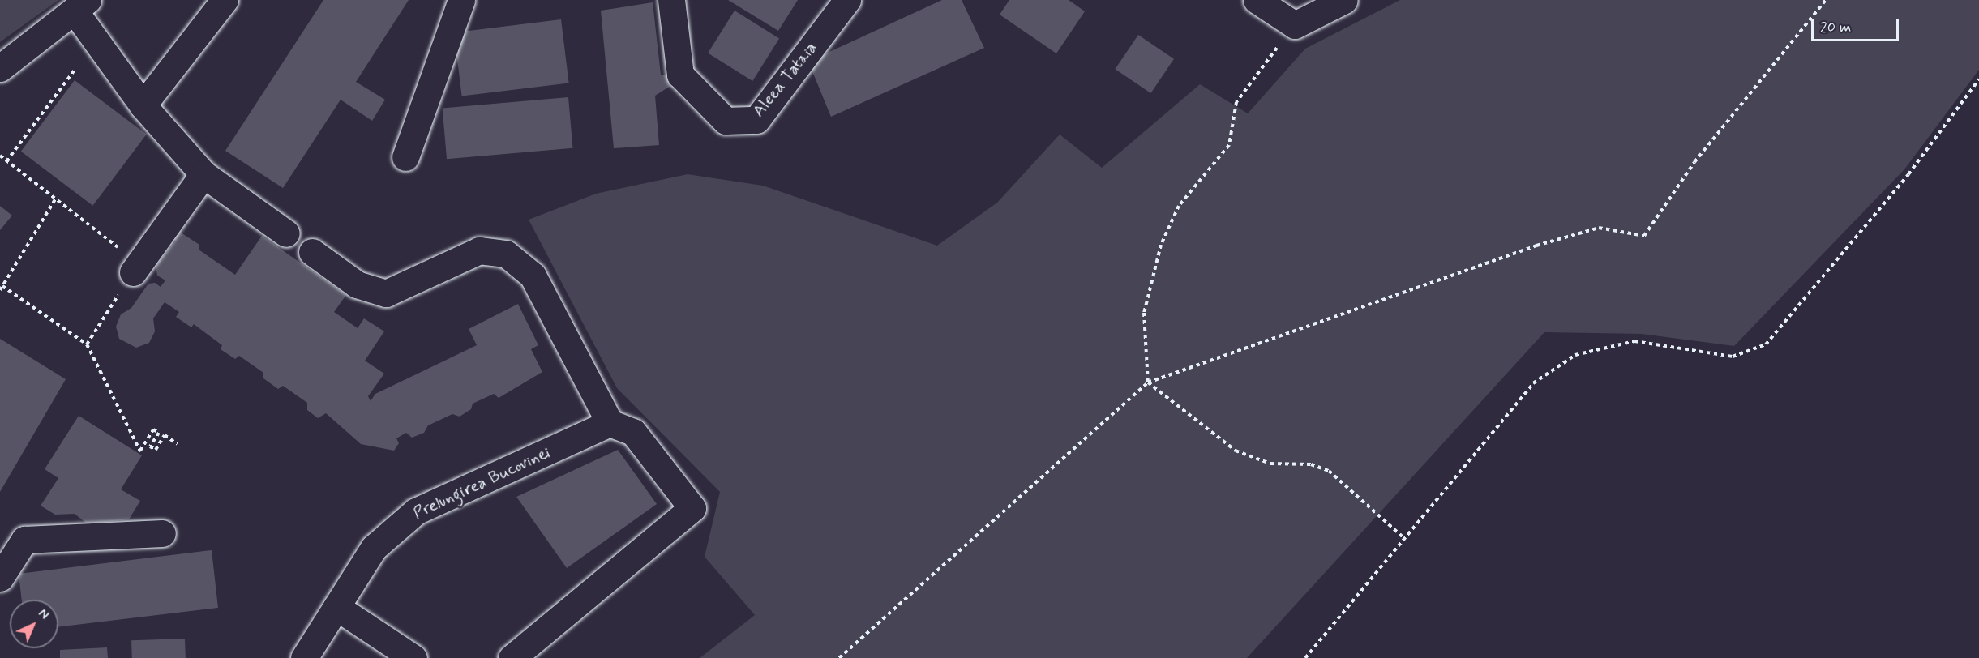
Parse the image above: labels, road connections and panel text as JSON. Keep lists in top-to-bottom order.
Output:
{
  "streets": {
    "street": ["Aleea Tataia", "Prelungirea Bucovinei"]
  },
  "scale_bar": "20 m",
  "north": "top right"
}
